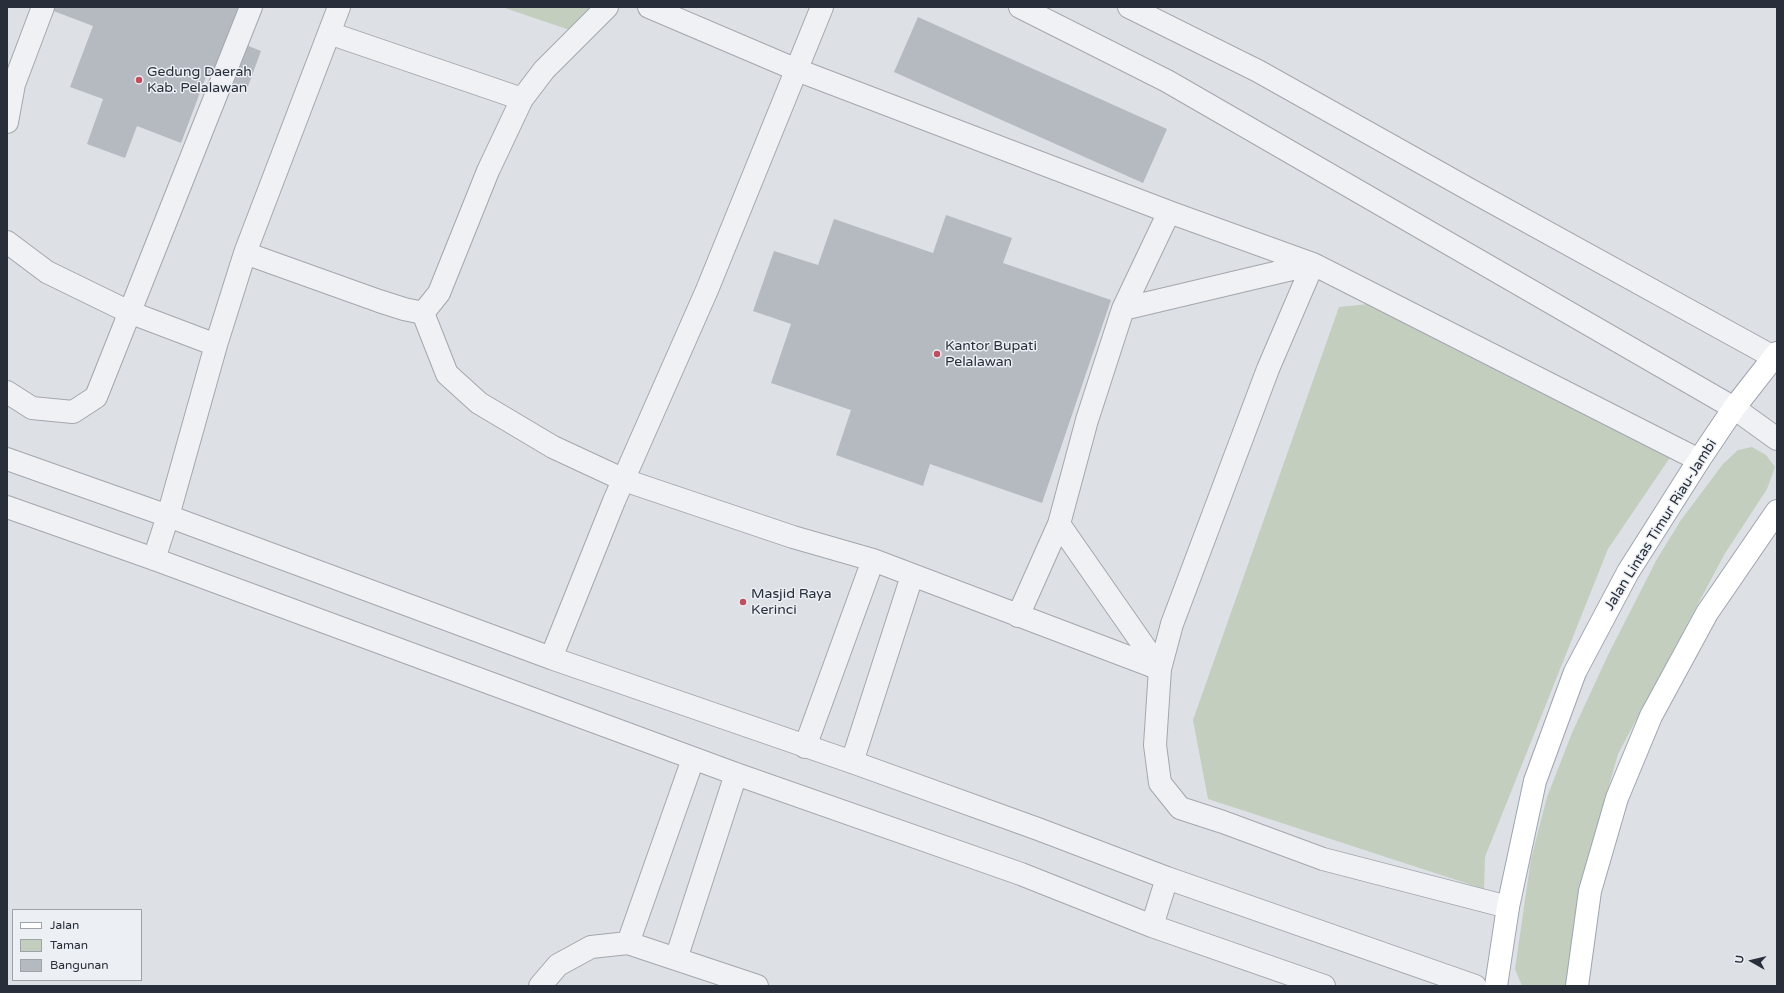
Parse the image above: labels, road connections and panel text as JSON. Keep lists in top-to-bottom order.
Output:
{
  "streets": {
    "main road": ["Jalan Lintas Timur Riau-Jambi"]
  },
  "places": ["Gedung Daerah Kab. Pelalawan", "Kantor Bupati Pelalawan", "Masjid Raya Kerinci"],
  "legend": ["Jalan", "Taman", "Bangunan"],
  "north": "left"
}
